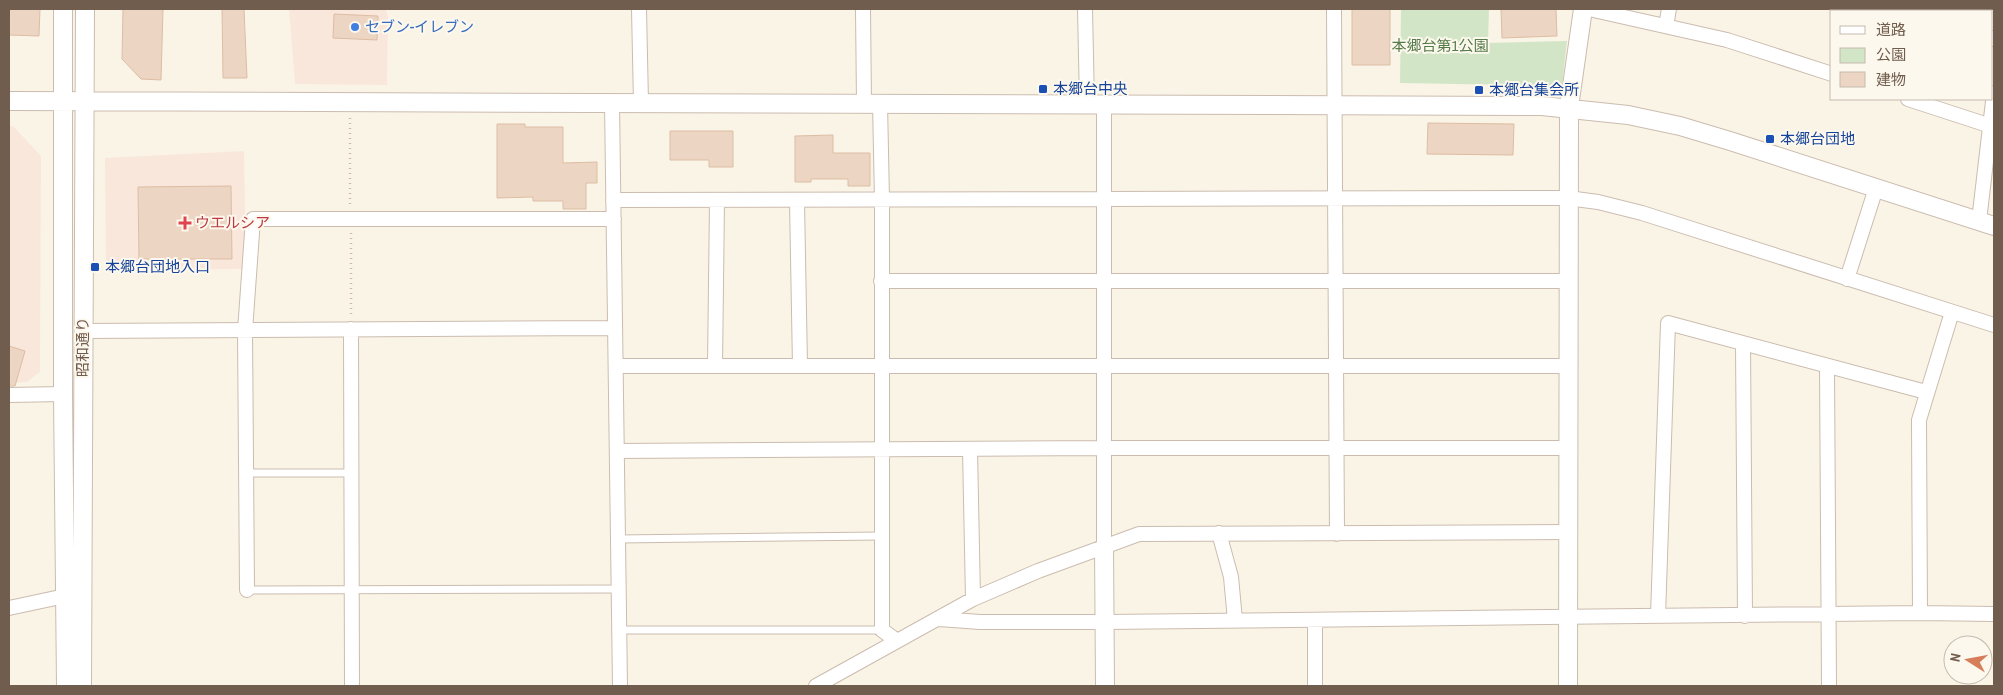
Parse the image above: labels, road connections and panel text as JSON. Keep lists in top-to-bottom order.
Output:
{
  "streets": {
    "street": ["昭和通り"]
  },
  "parks": ["本郷台第1公園"],
  "places": {
    "other": ["セブン-イレブン"],
    "transit": [
      "本郷台中央",
      "本郷台集会所",
      "本郷台団地",
      "本郷台団地入口"
    ],
    "health": ["ウエルシア"]
  },
  "legend": ["道路", "公園", "建物"],
  "north": "left"
}
